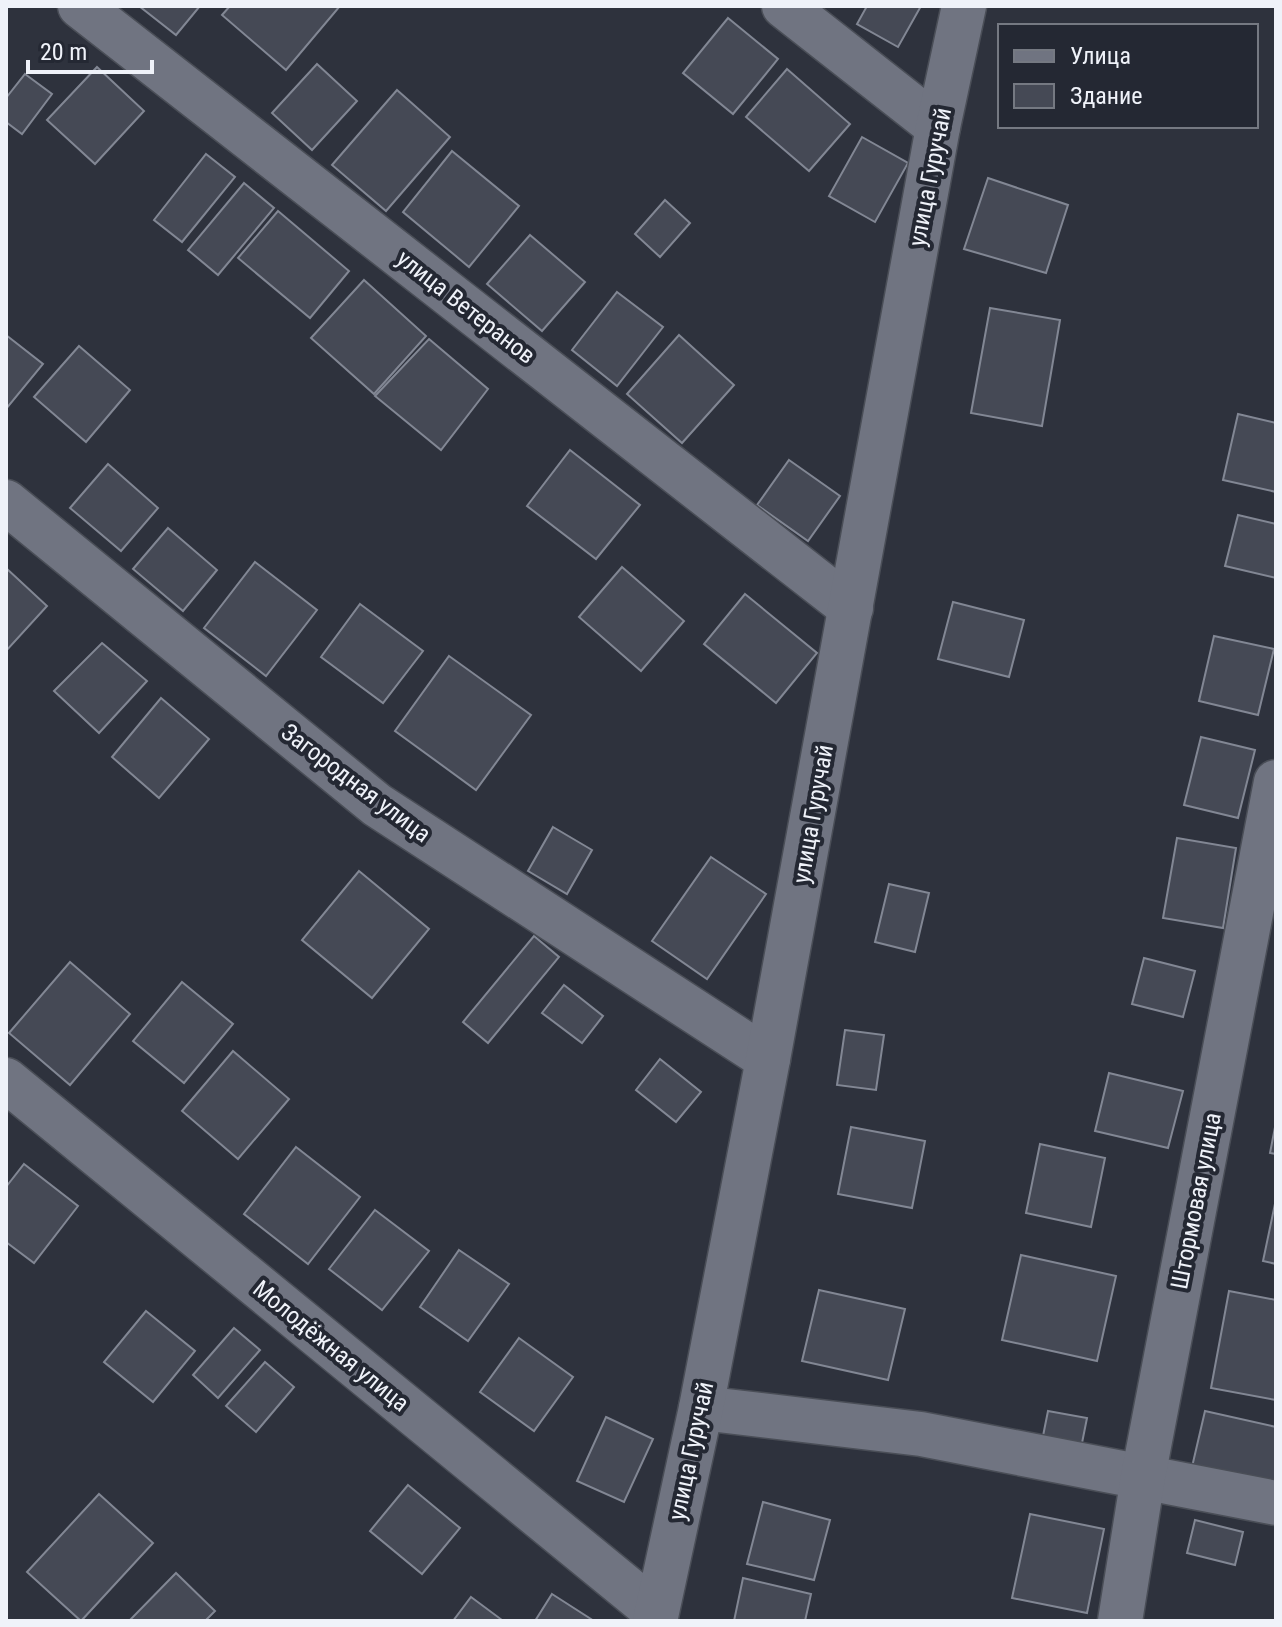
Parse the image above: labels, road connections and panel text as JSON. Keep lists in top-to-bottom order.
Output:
{
  "streets": {
    "street": [
      "улица Гуручай",
      "улица Ветеранов",
      "Загородная улица",
      "Штормовая улица",
      "Молодёжная улица"
    ]
  },
  "crossings": [
    ["улица Гуручай", "улица Ветеранов"],
    ["улица Гуручай", "Загородная улица"],
    ["улица Гуручай", "Молодёжная улица"]
  ],
  "legend": ["Улица", "Здание"],
  "scale_bar": "20 m"
}
